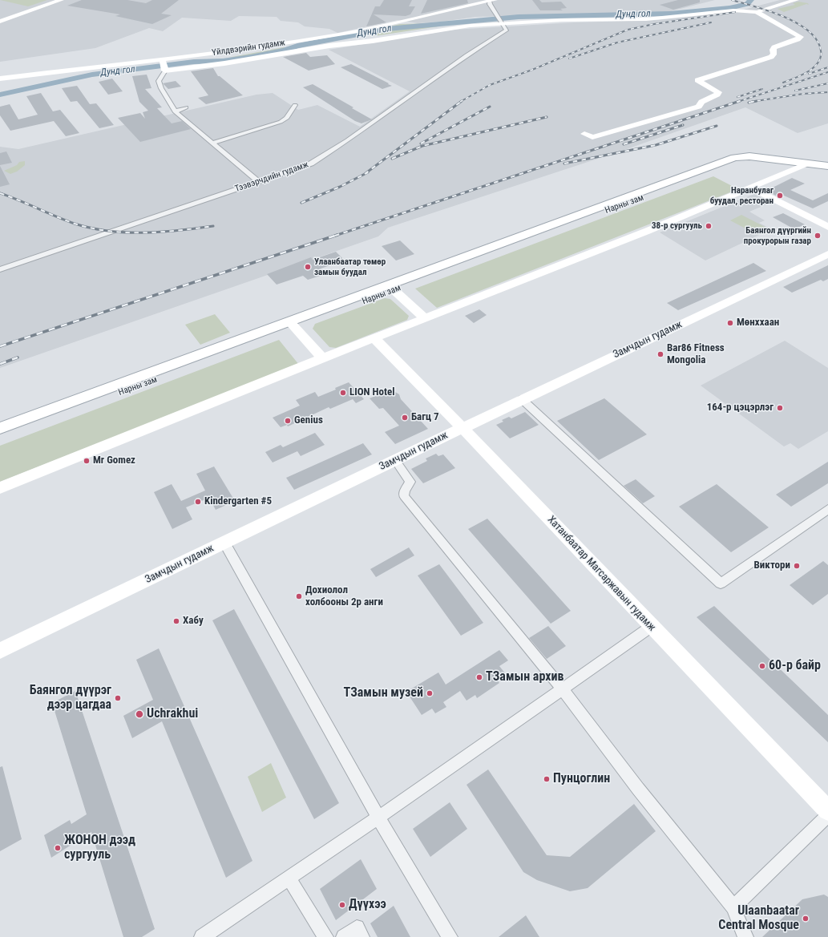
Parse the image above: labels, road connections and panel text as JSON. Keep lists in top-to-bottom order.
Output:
{
  "streets": {
    "main road": ["Нарны зам"],
    "street": [
      "Yйлдвэрийн гудамж",
      "Тээвэрчдийн гудамж",
      "Замчдын гудамж",
      "Хатанбаатар Магсаржавын гудамж"
    ]
  },
  "crossings": [
    ["Замчдын гудамж", "Хатанбаатар Магсаржавын гудамж"]
  ],
  "water": ["Дунд гол"],
  "places": [
    "Наранбулаг буудал, ресторан",
    "38-р сургууль",
    "Баянгол дүүргийн прокурорын газар",
    "Улаанбаатар төмөр замын буудал",
    "Мөнххаан",
    "Bar86 Fitness Mongolia",
    "LION Hotel",
    "164-р цэцэрлэг",
    "Багц 7",
    "Genius",
    "Mr Gomez",
    "Kindergarten #5",
    "Виктори",
    "Дохиолол холбооны 2р анги",
    "Хабу",
    "60-р байр",
    "ТЗамын архив",
    "ТЗамын музей",
    "Баянгол дүүрэг дээр цагдаа",
    "Uchrakhui",
    "Пунцоглин",
    "ЖОНОН дээд сургууль",
    "Дүүхээ",
    "Ulaanbaatar Central Mosque"
  ]
}
